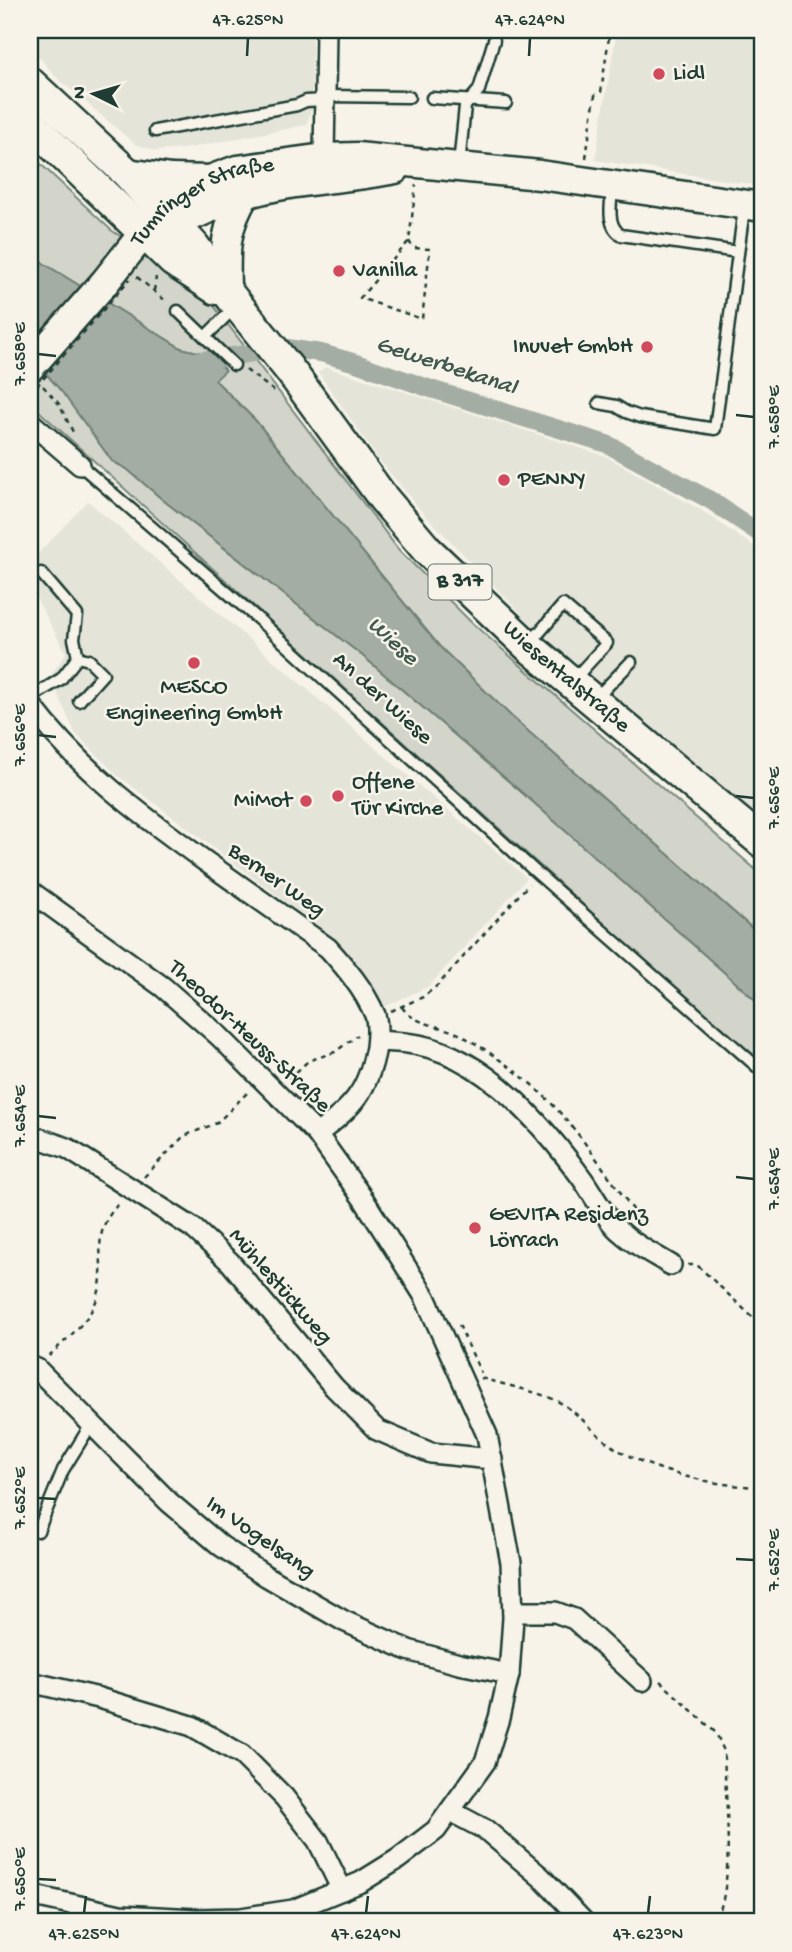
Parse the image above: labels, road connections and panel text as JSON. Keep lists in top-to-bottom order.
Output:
{
  "streets": {
    "main road": ["Tumringer Straße", "B 317", "Wiesentalstraße"],
    "street": [
      "An der Wiese",
      "Berner Weg",
      "Theodor-Heuss-Straße",
      "Mühlestückweg",
      "Im Vogelsang"
    ]
  },
  "crossings": [
    ["Tumringer Straße", "B 317"],
    ["B 317", "Wiesentalstraße"],
    ["Berner Weg", "Theodor-Heuss-Straße"],
    ["Theodor-Heuss-Straße", "Mühlestückweg"],
    ["Theodor-Heuss-Straße", "Im Vogelsang"]
  ],
  "water": ["Gewerbekanal", "Wiese"],
  "places": [
    "Lidl",
    "Vanilla",
    "Inuvet GmbH",
    "PENNY",
    "MESCO Engineering GmbH",
    "Offene Tür Kirche",
    "MiMot",
    "GEVITA Residenz Lörrach"
  ],
  "north": "left",
  "coordinates": [
    "47.625°N",
    "47.624°N",
    "7.658°E",
    "7.656°E",
    "7.654°E",
    "7.652°E",
    "7.650°E",
    "47.623°N"
  ]
}
